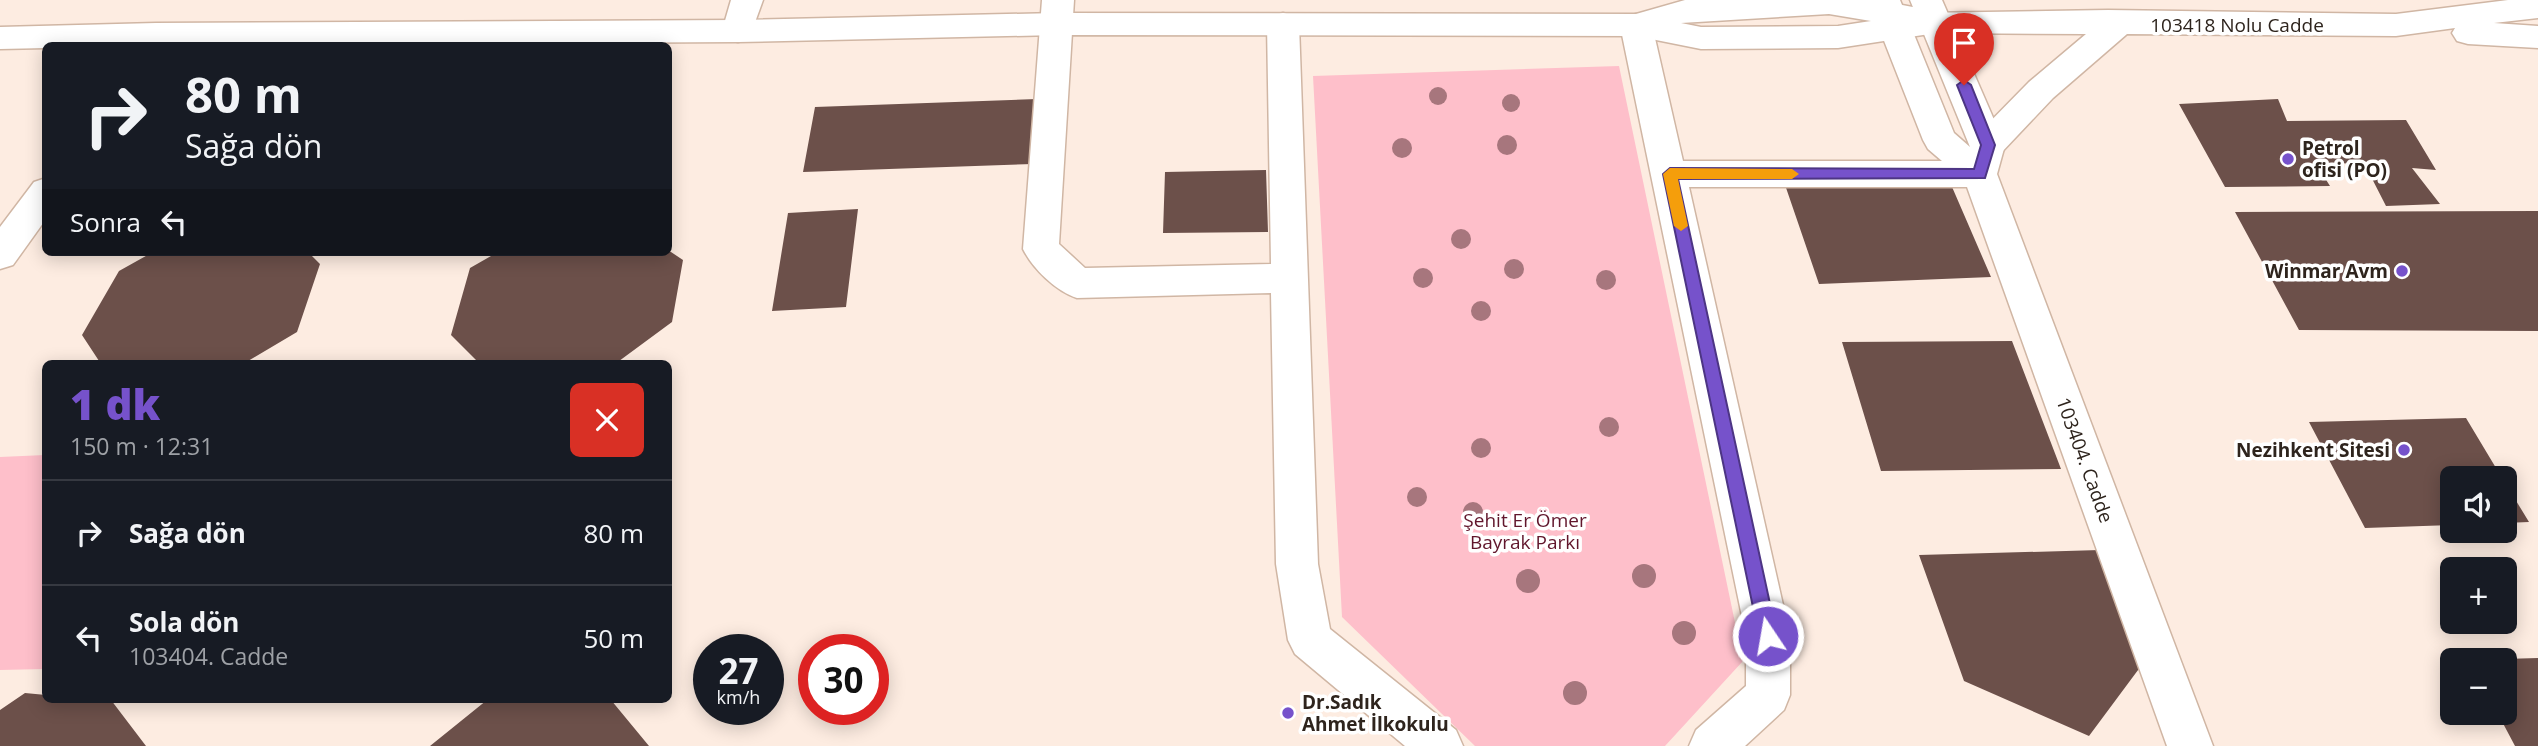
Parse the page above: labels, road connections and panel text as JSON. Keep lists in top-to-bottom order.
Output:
{
  "streets": {
    "main road": ["103418 Nolu Cadde", "103404. Cadde"]
  },
  "crossings": [
    ["103418 Nolu Cadde", "103404. Cadde"]
  ],
  "parks": ["Şehit Er Ömer Bayrak Parkı"],
  "places": [
    "Petrol ofisi (PO)",
    "Winmar Avm",
    "Nezihkent Sitesi",
    "Dr.Sadık Ahmet İlkokulu"
  ],
  "page": {
    "turn": ["80 m", "Sağa dön"],
    "then": "Sonra",
    "heading": ["1 dk", "150 m · 12:31"],
    "map_buttons": ["+", "−"],
    "list": [
      {
        "name": "Sağa dön",
        "value": "80 m"
      },
      {
        "name": "Sola dön",
        "note": "103404. Cadde",
        "value": "50 m"
      }
    ],
    "speed": "27 km/h",
    "limit": "30"
  }
}
